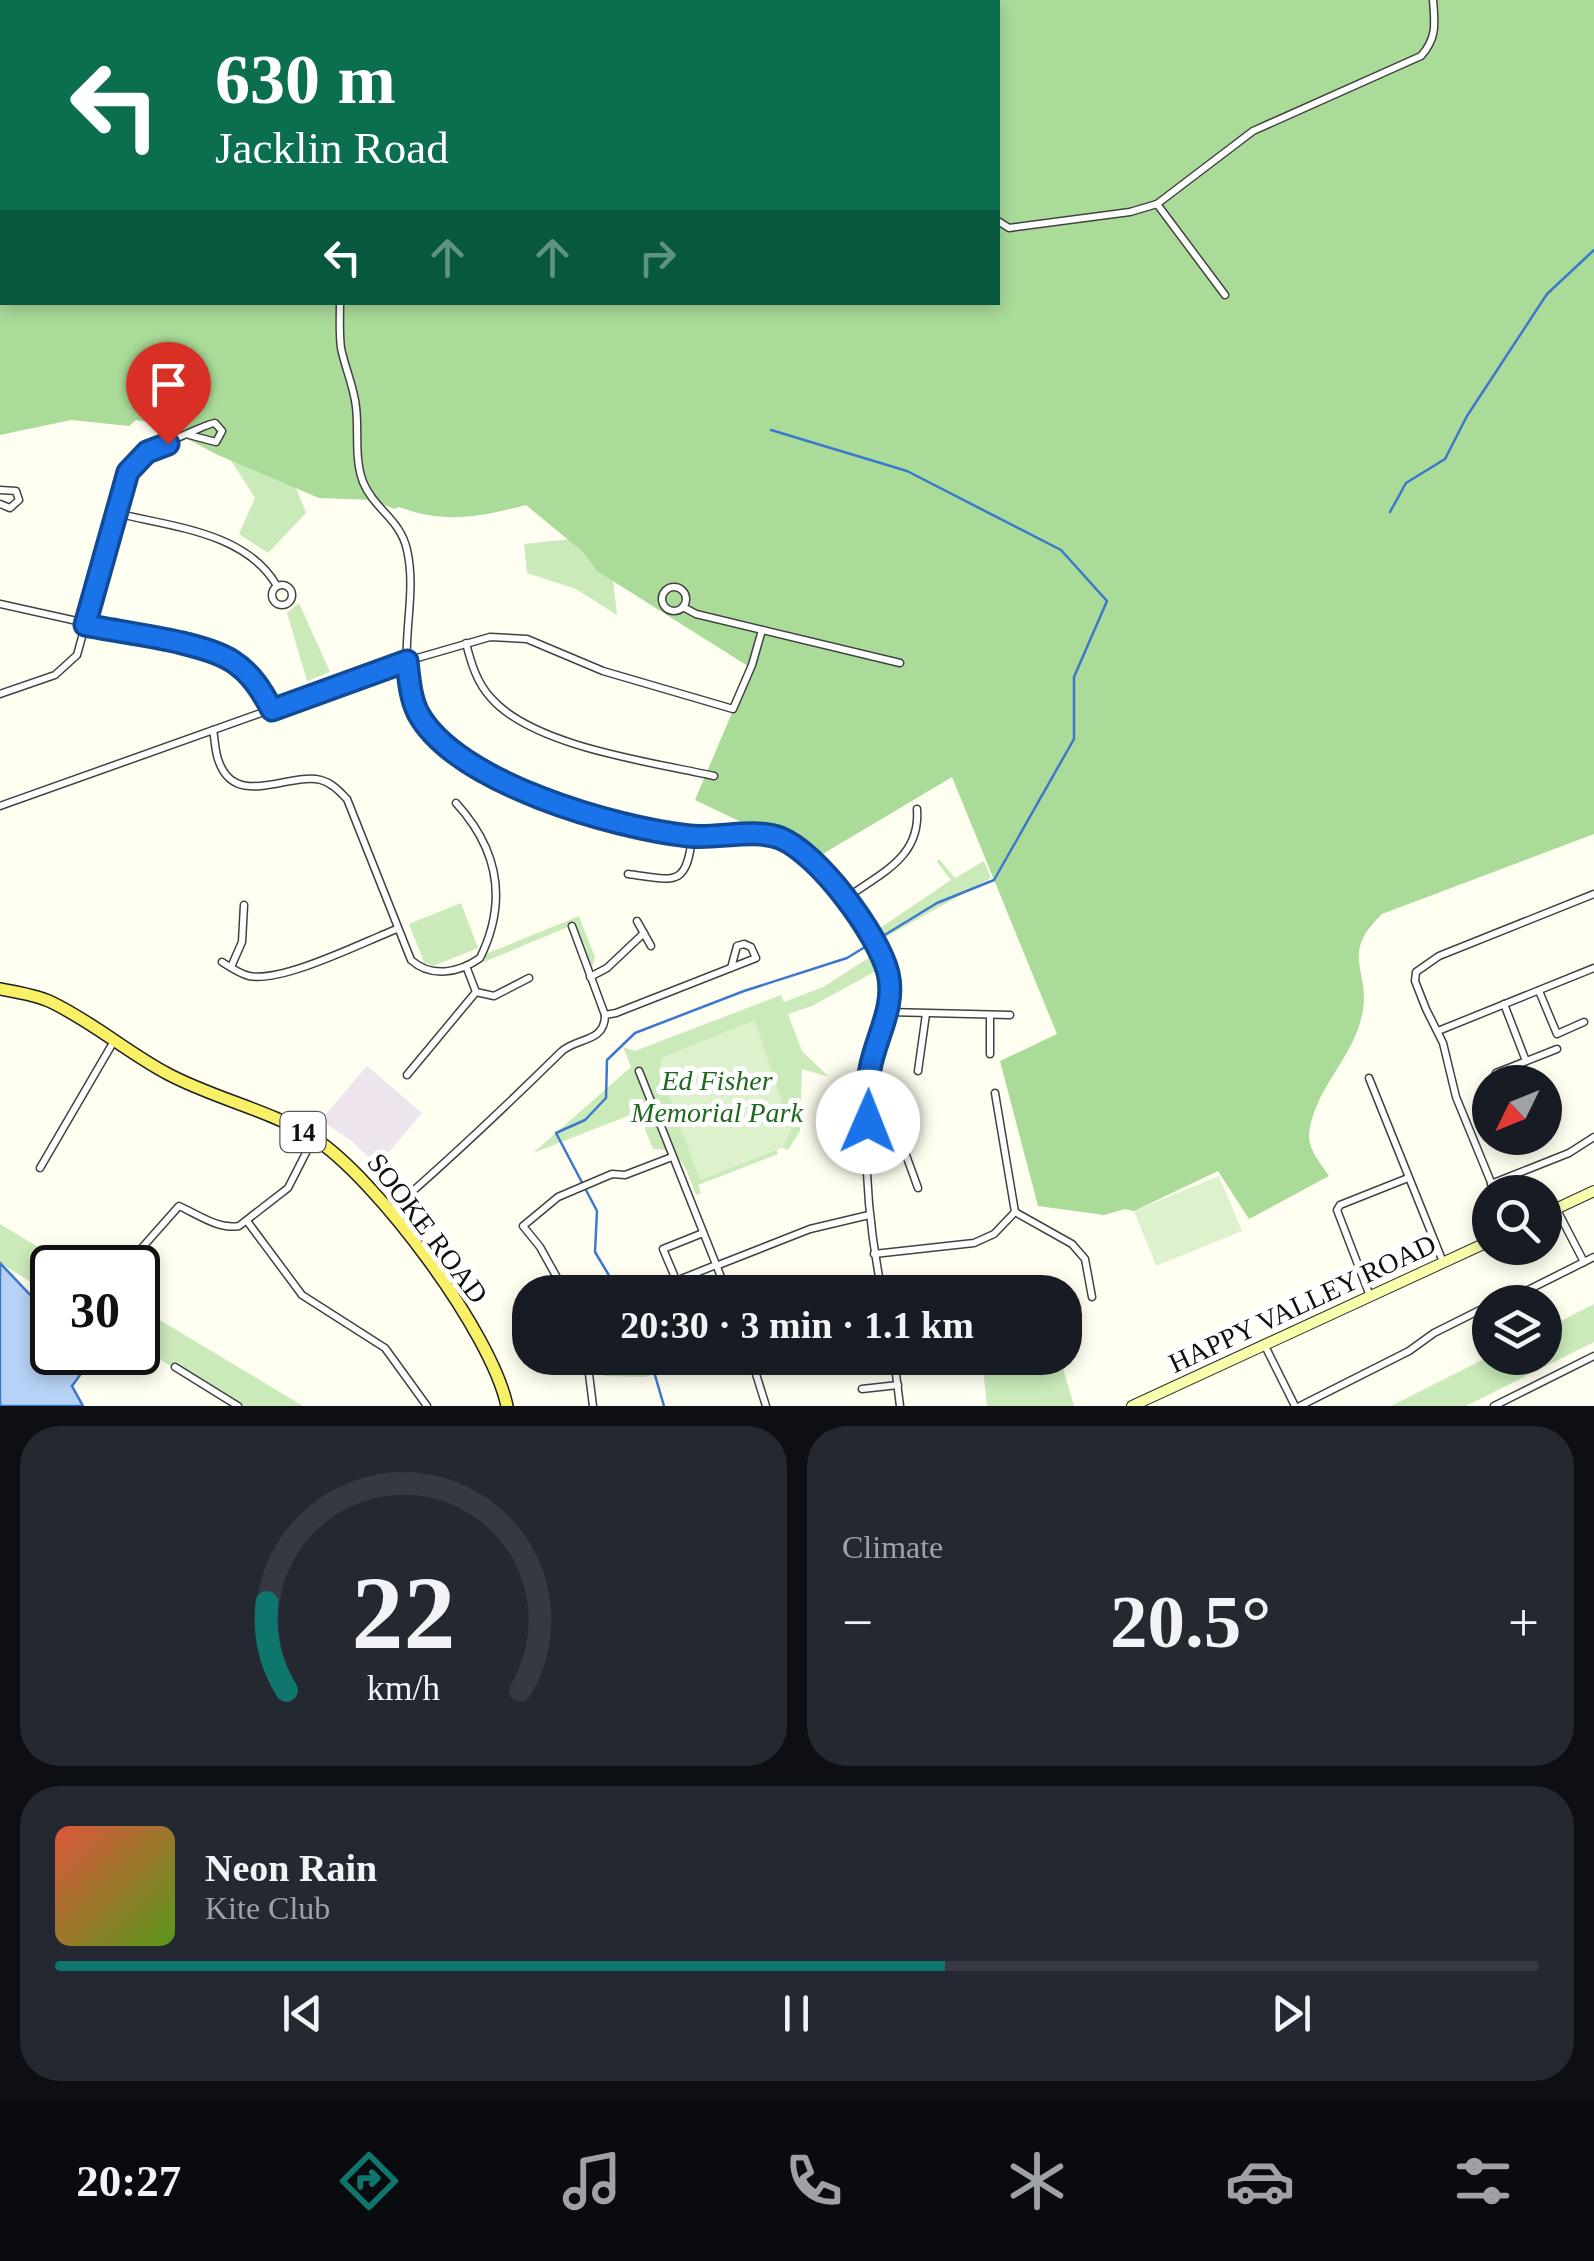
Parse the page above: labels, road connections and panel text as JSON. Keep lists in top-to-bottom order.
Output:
{
  "streets": {
    "main road": ["14", "SOOKE ROAD", "HAPPY VALLEY ROAD"]
  },
  "parks": ["Ed Fisher Memorial Park"],
  "north": "bottom left",
  "page": {
    "turn": ["630 m", "Jacklin Road"],
    "limit": "30",
    "trip": "20:30 · 3 min · 1.1 km",
    "tile": "Climate",
    "heat": ["−", "20.5°", "+"],
    "song": ["Neon Rain", "Kite Club"],
    "tabs": "20:27",
    "gauge": ["22", "km/h"]
  }
}
